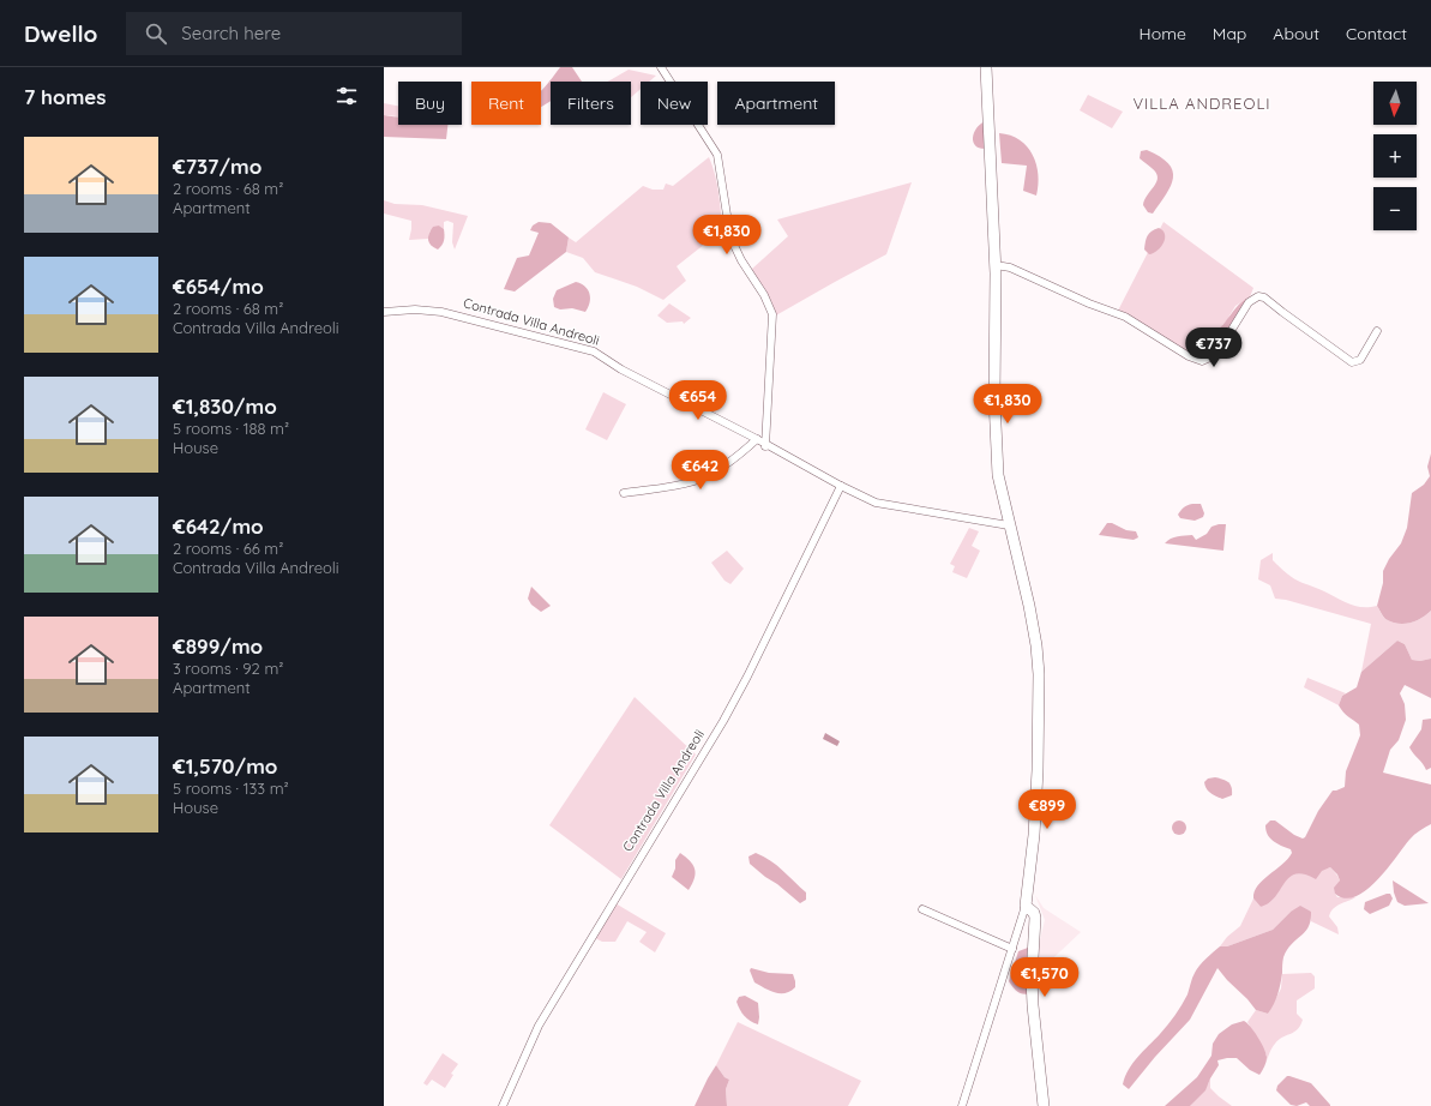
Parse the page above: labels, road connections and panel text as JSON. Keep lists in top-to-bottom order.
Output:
{
  "streets": {
    "street": ["Contrada Villa Andreoli"]
  },
  "districts": ["VILLA ANDREOLI"],
  "north": "bottom",
  "page": {
    "header": "Dwello",
    "search": "Search here",
    "nav": [
      "Home",
      "Map",
      "About",
      "Contact"
    ],
    "heading": "7 homes",
    "map_buttons": ["+", "−"],
    "chip": [
      "Buy",
      "Rent",
      "Filters",
      "New",
      "Apartment"
    ],
    "list": [
      {
        "name": "€737/mo",
        "note": "2 rooms · 68 m² · Apartment"
      },
      {
        "name": "€654/mo",
        "note": "2 rooms · 68 m² · Contrada Villa Andreoli"
      },
      {
        "name": "€1,830/mo",
        "note": "5 rooms · 188 m² · House"
      },
      {
        "name": "€642/mo",
        "note": "2 rooms · 66 m² · Contrada Villa Andreoli"
      },
      {
        "name": "€899/mo",
        "note": "3 rooms · 92 m² · Apartment"
      },
      {
        "name": "€1,570/mo",
        "note": "5 rooms · 133 m² · House"
      }
    ],
    "price": [
      "€1,830",
      "€737",
      "€654",
      "€1,830",
      "€642",
      "€899",
      "€1,570"
    ]
  }
}
